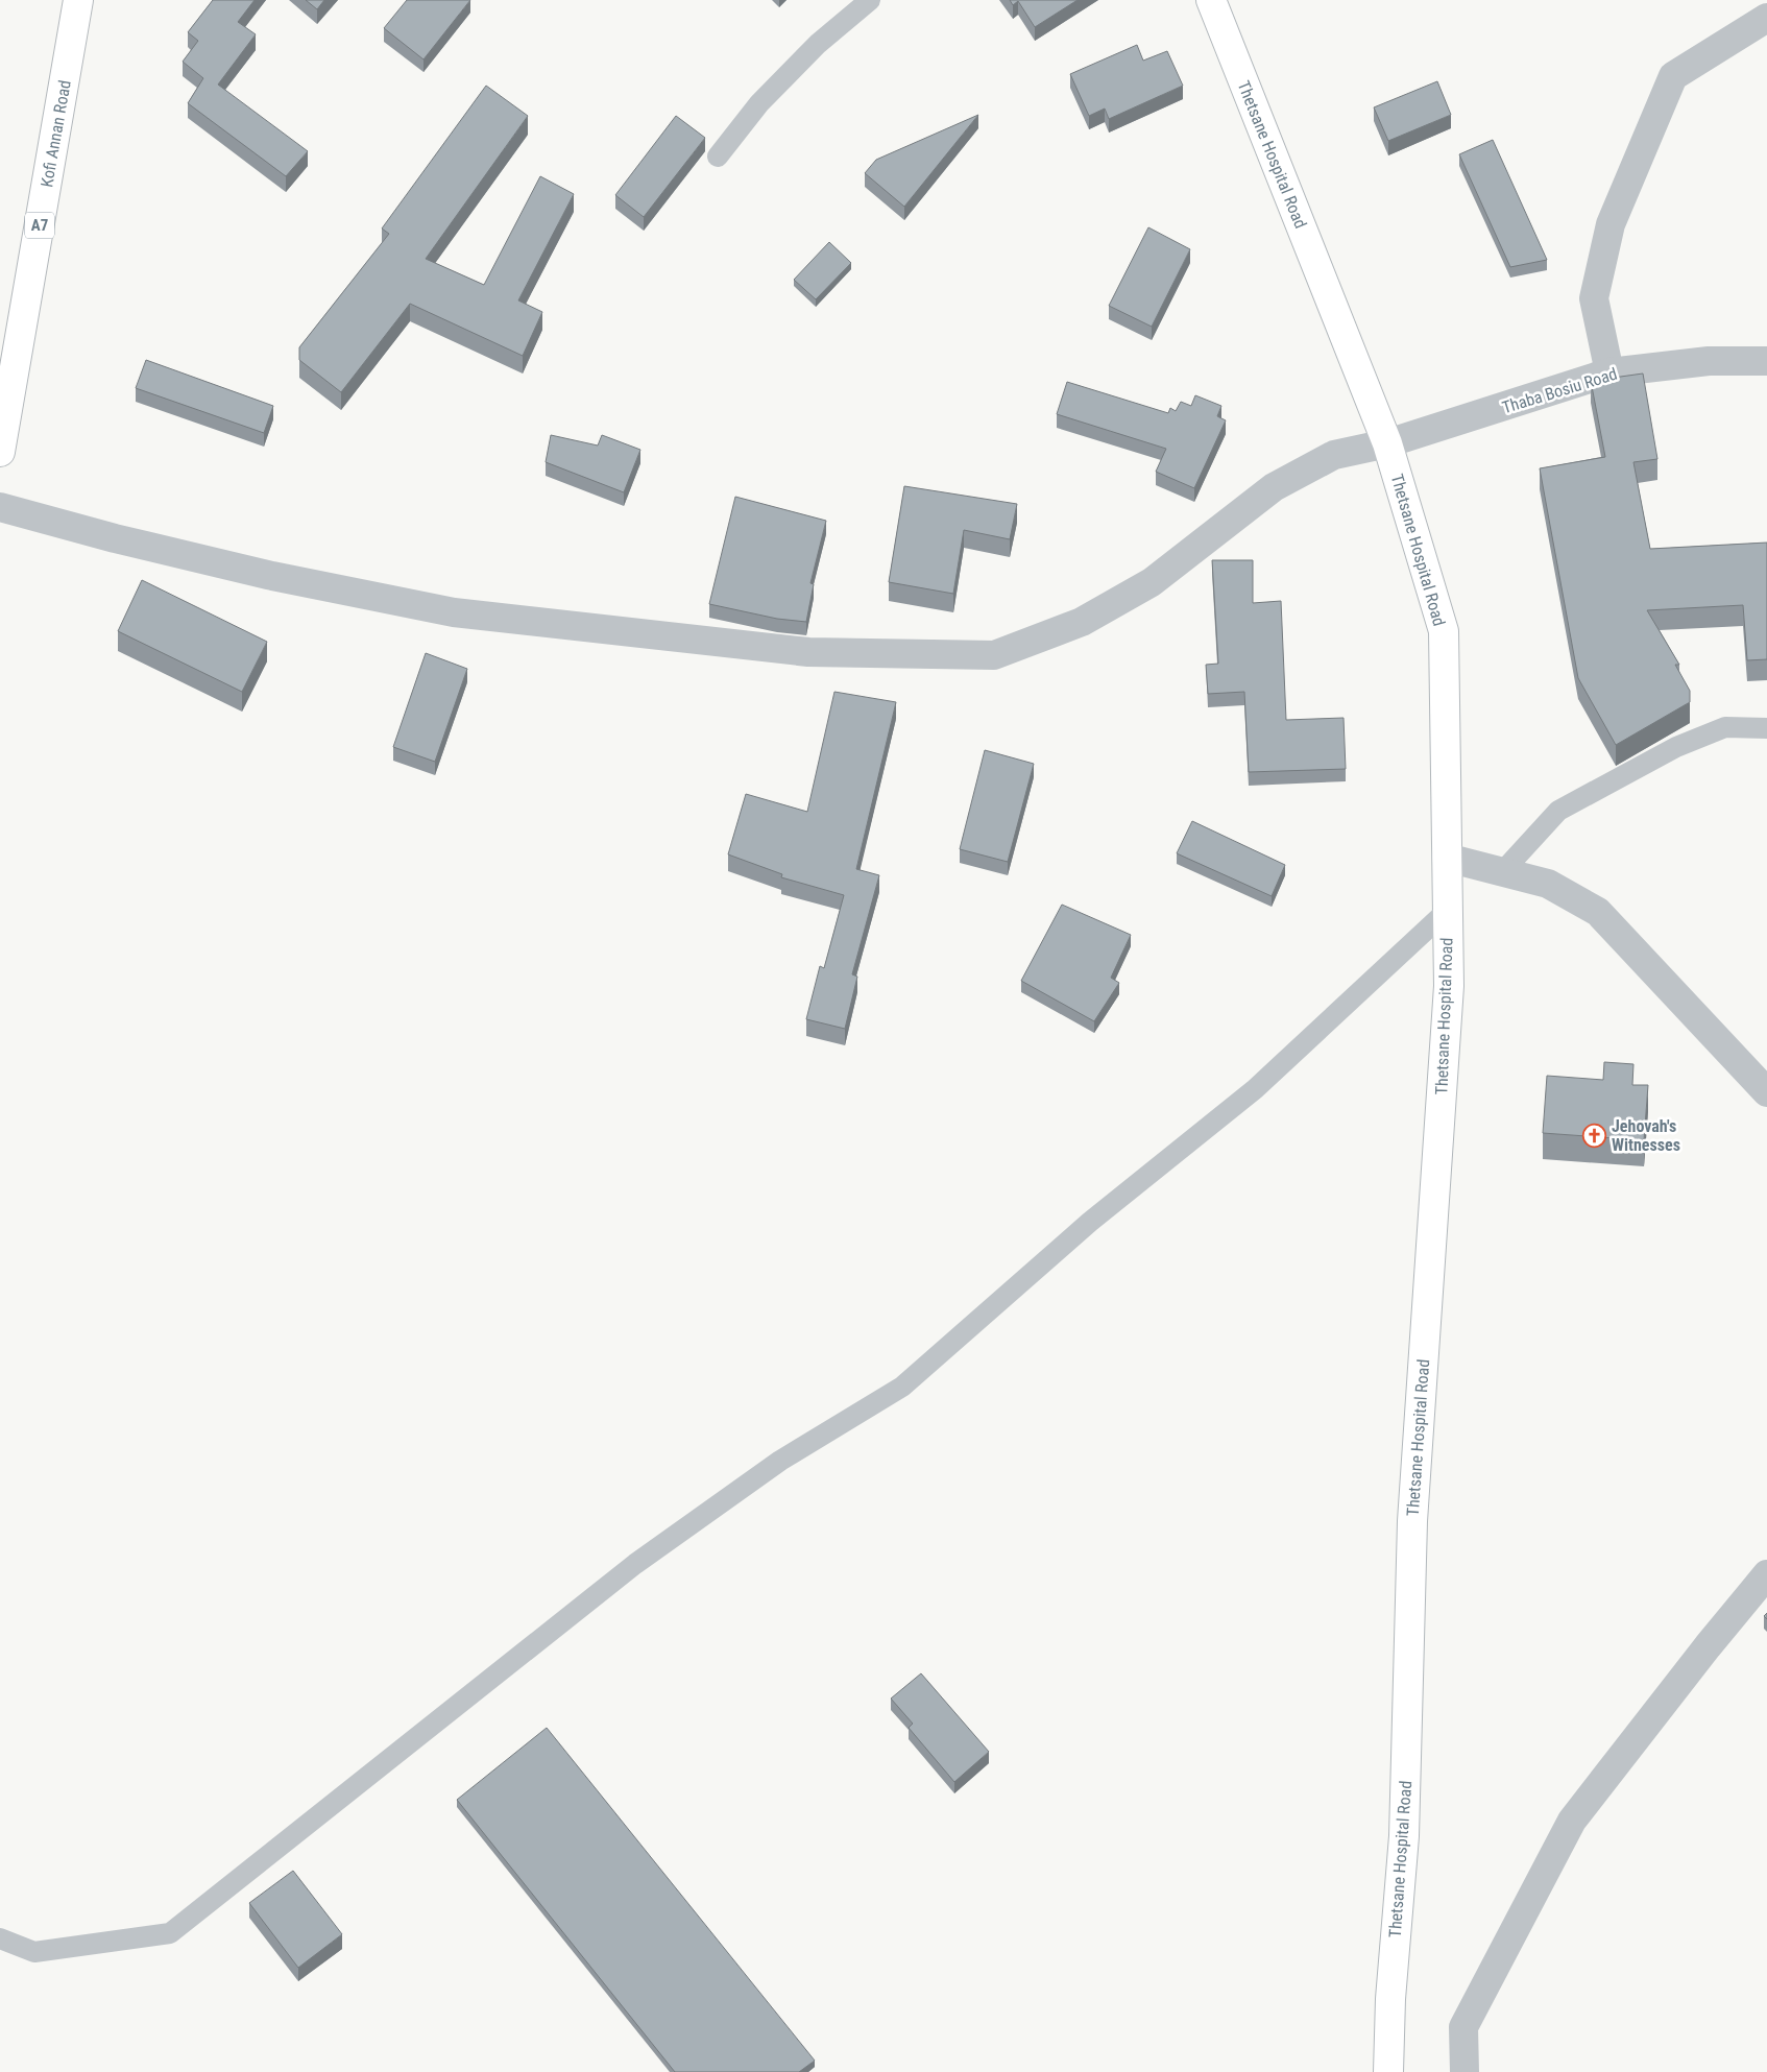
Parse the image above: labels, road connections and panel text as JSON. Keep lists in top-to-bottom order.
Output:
{
  "streets": {
    "main road": ["Kofi Annan Road", "Thetsane Hospital Road", "A7"],
    "street": ["Thaba Bosiu Road"]
  },
  "crossings": [
    ["Thetsane Hospital Road", "Thaba Bosiu Road"]
  ],
  "places": {
    "church": ["Jehovah's Witnesses"]
  }
}
